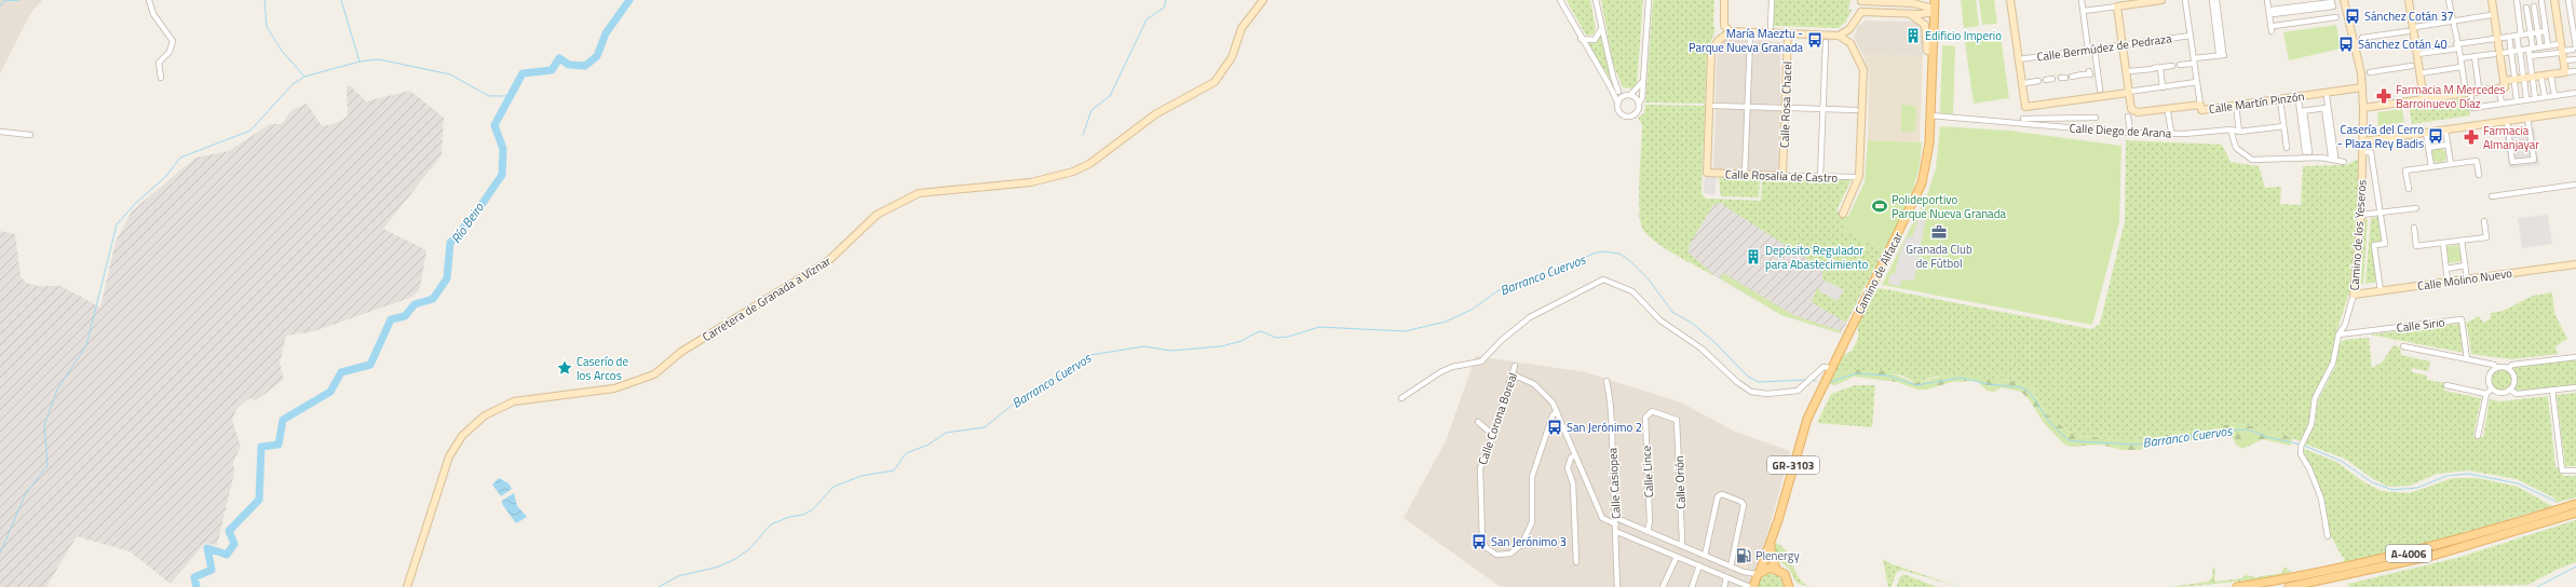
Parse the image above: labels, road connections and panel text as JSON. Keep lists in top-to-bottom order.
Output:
{
  "streets": {
    "main road": ["Camino de Alfacar", "GR-3103", "A-4006"],
    "street": [
      "Calle Bermúdez de Pedraza",
      "Calle Martín Pinzón",
      "Calle Rosa Chacel",
      "Calle Diego de Arana",
      "Calle Rosalía de Castro",
      "Camino de los Yeseros",
      "Calle Molino Nuevo",
      "Carretera de Granada a Víznar",
      "Calle Sirio",
      "Calle Corona Boreal",
      "Calle Lince",
      "Calle Orión",
      "Calle Casiopea"
    ]
  },
  "crossings": [
    ["Calle Rosa Chacel", "Calle Rosalía de Castro"],
    ["Calle Diego de Arana", "Camino de Alfacar"],
    ["Camino de los Yeseros", "Calle Molino Nuevo"],
    ["Camino de los Yeseros", "Calle Sirio"],
    ["Camino de Alfacar", "GR-3103"],
    ["Calle Lince", "Calle Orión"]
  ],
  "water": ["Río Beiro", "Barranco Cuervos"],
  "places": {
    "bus stop": [
      "Sánchez Cotán 37",
      "María Maeztu - Parque Nueva Granada",
      "Sánchez Cotán 40",
      "Casería del Cerro - Plaza Rey Badis",
      "San Jerónimo 2",
      "San Jerónimo 3"
    ],
    "building": ["Edificio Imperio", "Depósito Regulador para Abastecimiento"],
    "pharmacy": ["Farmacia M Mercedes Barroinuevo Díaz", "Farmacia Almanjayar"],
    "sports": ["Polideportivo Parque Nueva Granada"],
    "office": ["Granada Club de Fútbol"],
    "place": ["Caserío de los Arcos"],
    "fuel station": ["Plenergy"]
  }
}
